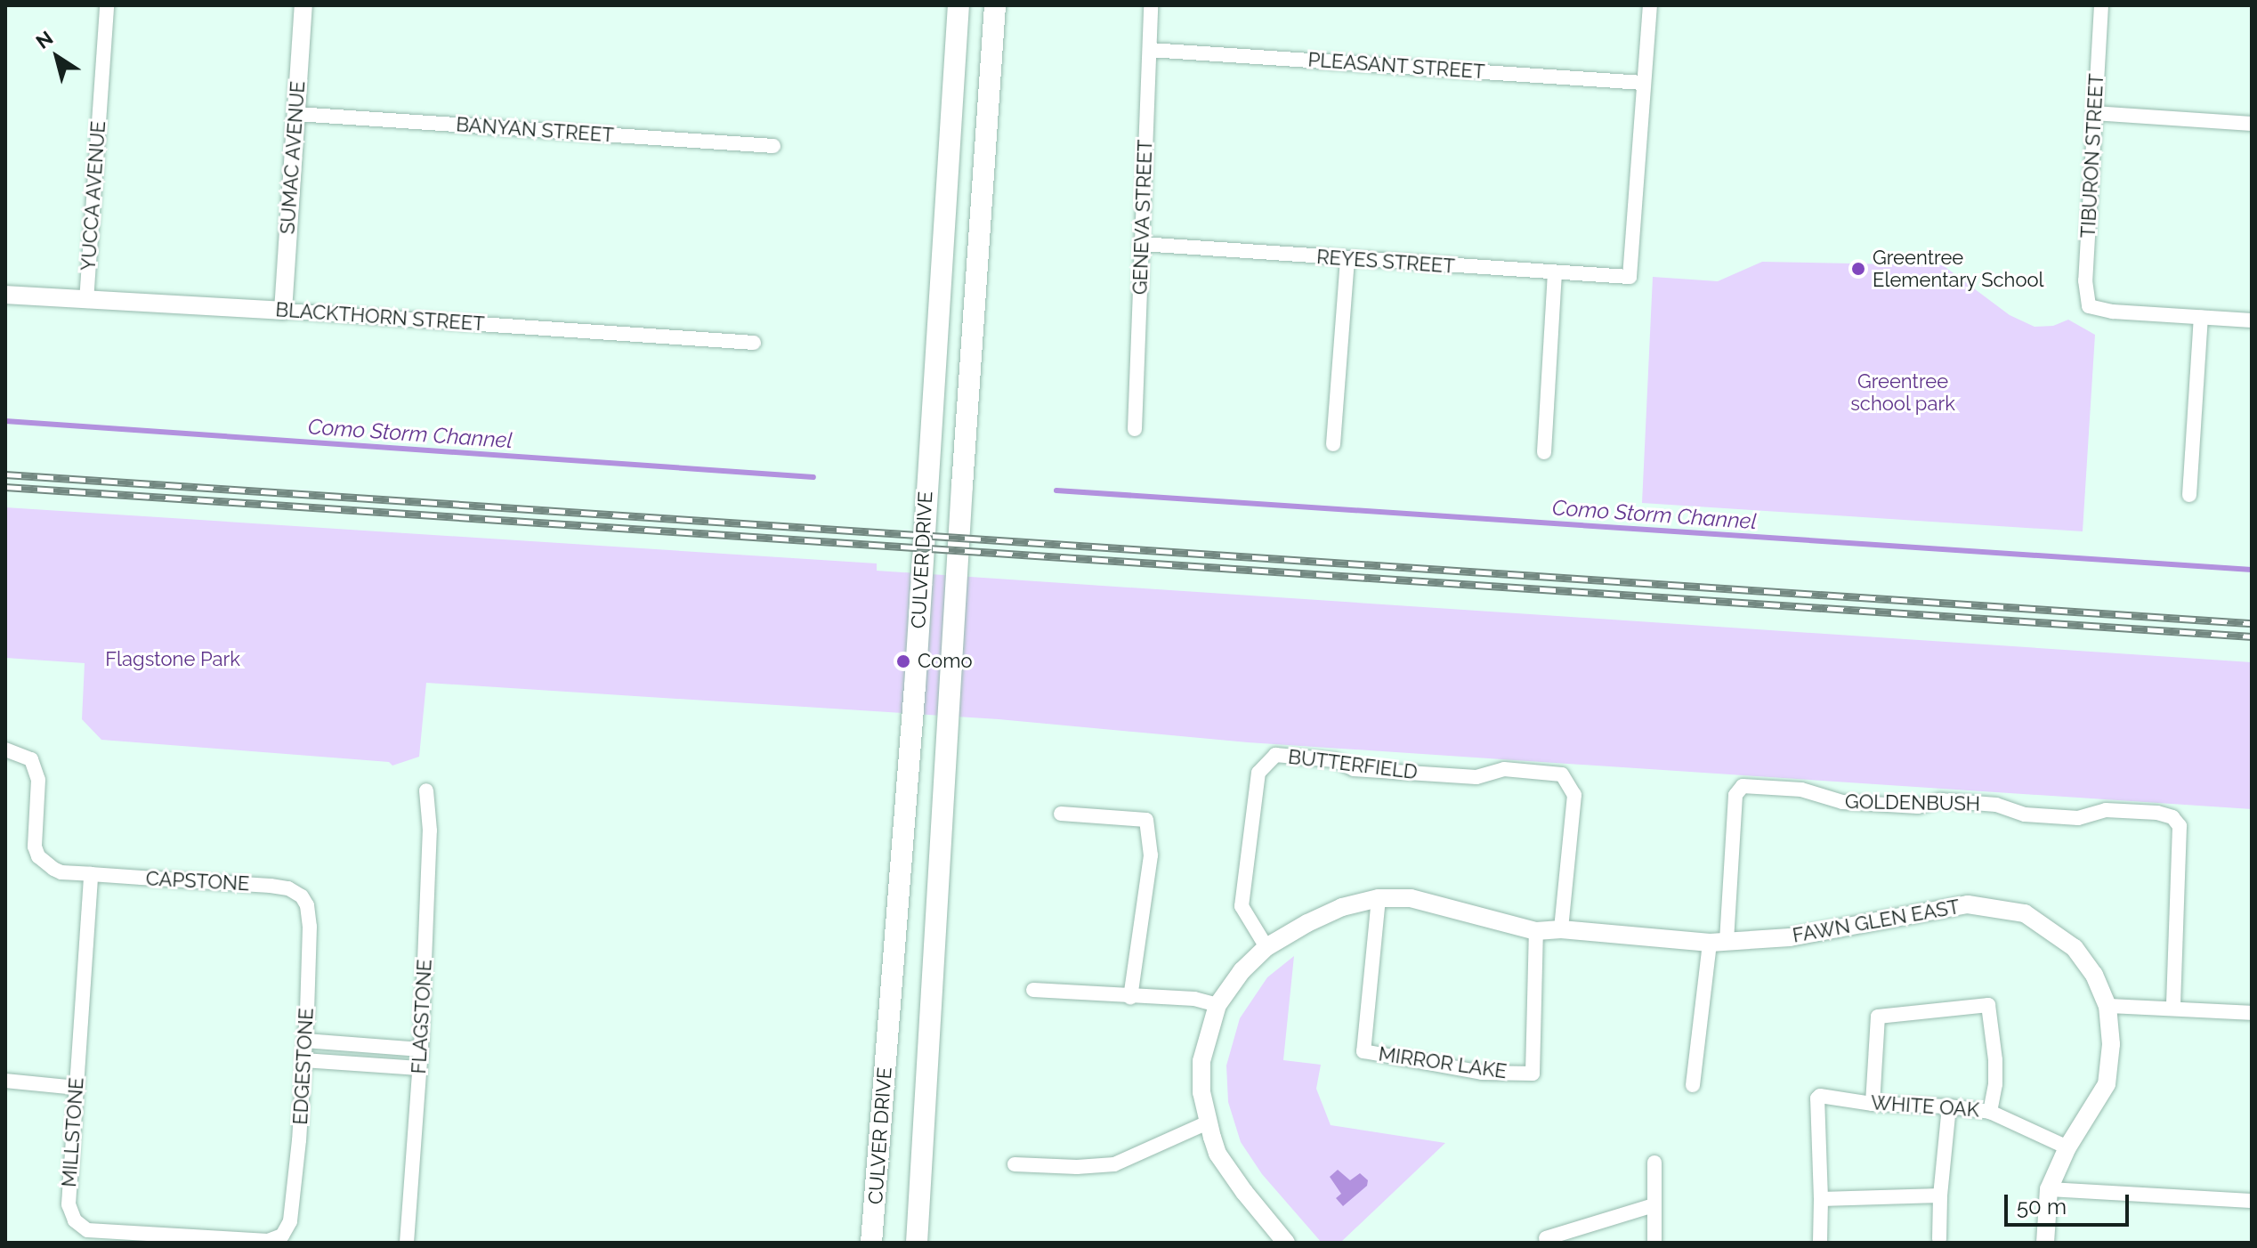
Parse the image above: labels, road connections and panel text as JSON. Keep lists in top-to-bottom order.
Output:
{
  "streets": {
    "main road": ["CULVER DRIVE"],
    "street": [
      "PLEASANT STREET",
      "BANYAN STREET",
      "TIBURON STREET",
      "SUMAC AVENUE",
      "YUCCA AVENUE",
      "GENEVA STREET",
      "REYES STREET",
      "BLACKTHORN STREET",
      "BUTTERFIELD",
      "GOLDENBUSH",
      "CAPSTONE",
      "FAWN GLEN EAST",
      "FLAGSTONE",
      "MIRROR LAKE",
      "EDGESTONE",
      "WHITE OAK",
      "MILLSTONE"
    ]
  },
  "crossings": [
    ["PLEASANT STREET", "GENEVA STREET"],
    ["PLEASANT STREET", "REYES STREET"],
    ["BANYAN STREET", "SUMAC AVENUE"],
    ["SUMAC AVENUE", "BLACKTHORN STREET"],
    ["YUCCA AVENUE", "BLACKTHORN STREET"],
    ["GENEVA STREET", "REYES STREET"],
    ["BUTTERFIELD", "FAWN GLEN EAST"],
    ["GOLDENBUSH", "FAWN GLEN EAST"],
    ["CAPSTONE", "EDGESTONE"],
    ["CAPSTONE", "MILLSTONE"],
    ["FAWN GLEN EAST", "MIRROR LAKE"],
    ["FAWN GLEN EAST", "WHITE OAK"],
    ["EDGESTONE", "MILLSTONE"]
  ],
  "water": ["Como Storm Channel"],
  "parks": ["Greentree school park", "Flagstone Park"],
  "places": ["Greentree Elementary School", "Como"],
  "scale_bar": "50 m",
  "north": "top left"
}
